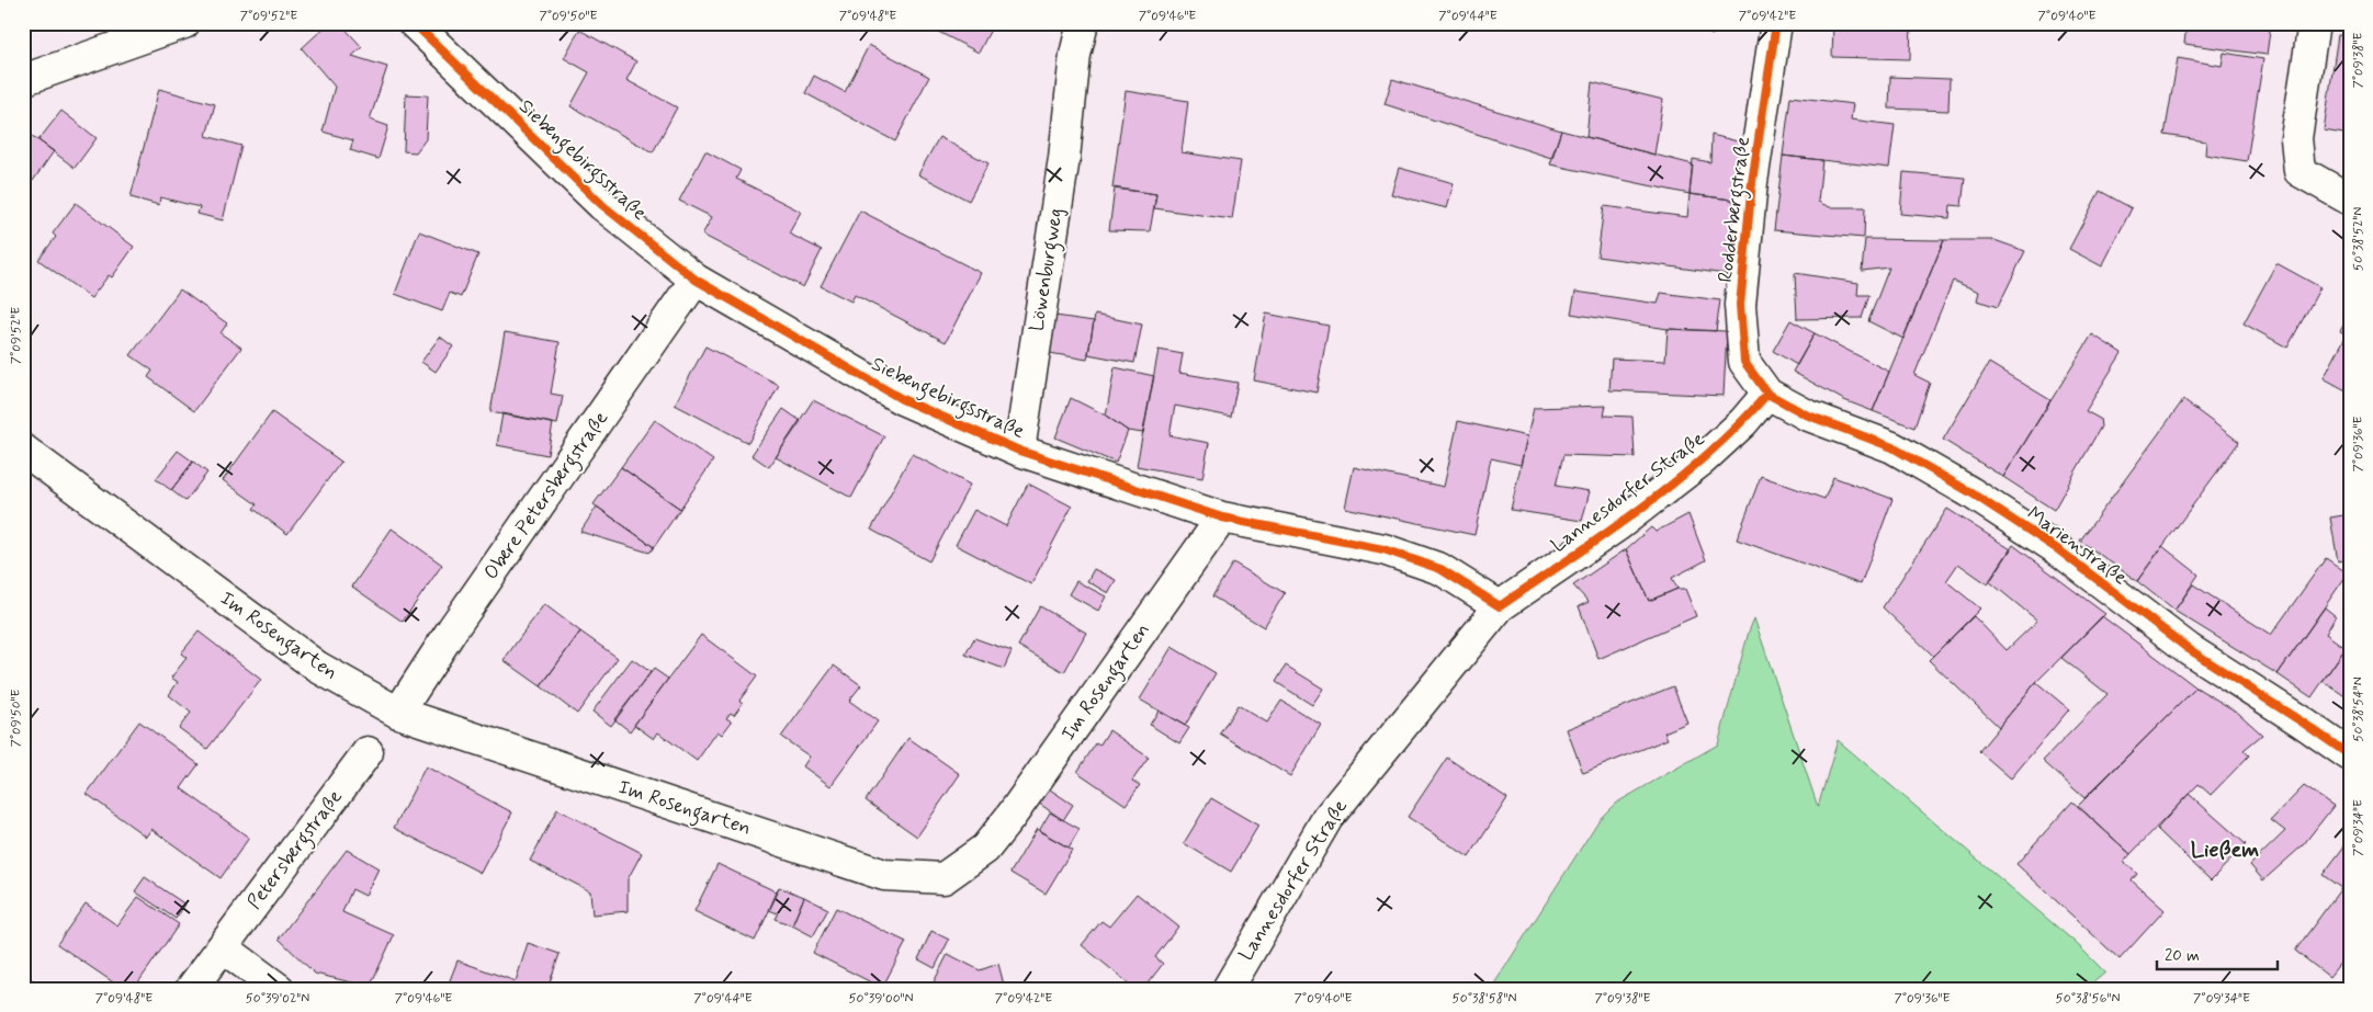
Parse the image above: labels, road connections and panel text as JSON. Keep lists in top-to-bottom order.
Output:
{
  "streets": {
    "street": [
      "Siebengebirgsstraße",
      "Rodderbergstraße",
      "Löwenburgweg",
      "Lannesdorfer Straße",
      "Obere Petersbergstraße",
      "Marienstraße",
      "Im Rosengarten",
      "Petersbergstraße"
    ]
  },
  "crossings": [
    ["Siebengebirgsstraße", "Löwenburgweg"],
    ["Siebengebirgsstraße", "Lannesdorfer Straße"],
    ["Siebengebirgsstraße", "Obere Petersbergstraße"],
    ["Siebengebirgsstraße", "Im Rosengarten"],
    ["Rodderbergstraße", "Lannesdorfer Straße"],
    ["Rodderbergstraße", "Marienstraße"],
    ["Lannesdorfer Straße", "Marienstraße"],
    ["Obere Petersbergstraße", "Im Rosengarten"]
  ],
  "districts": ["Ließem"],
  "scale_bar": "20 m",
  "coordinates": [
    "7°09'52\"E",
    "7°09'50\"E",
    "7°09'48\"E",
    "7°09'46\"E",
    "7°09'44\"E",
    "7°09'42\"E",
    "7°09'40\"E",
    "7°09'38\"E",
    "50°38'52\"N",
    "7°09'36\"E",
    "50°38'54\"N",
    "7°09'34\"E",
    "50°39'02\"N",
    "50°39'00\"N",
    "50°38'58\"N",
    "50°38'56\"N"
  ]
}
